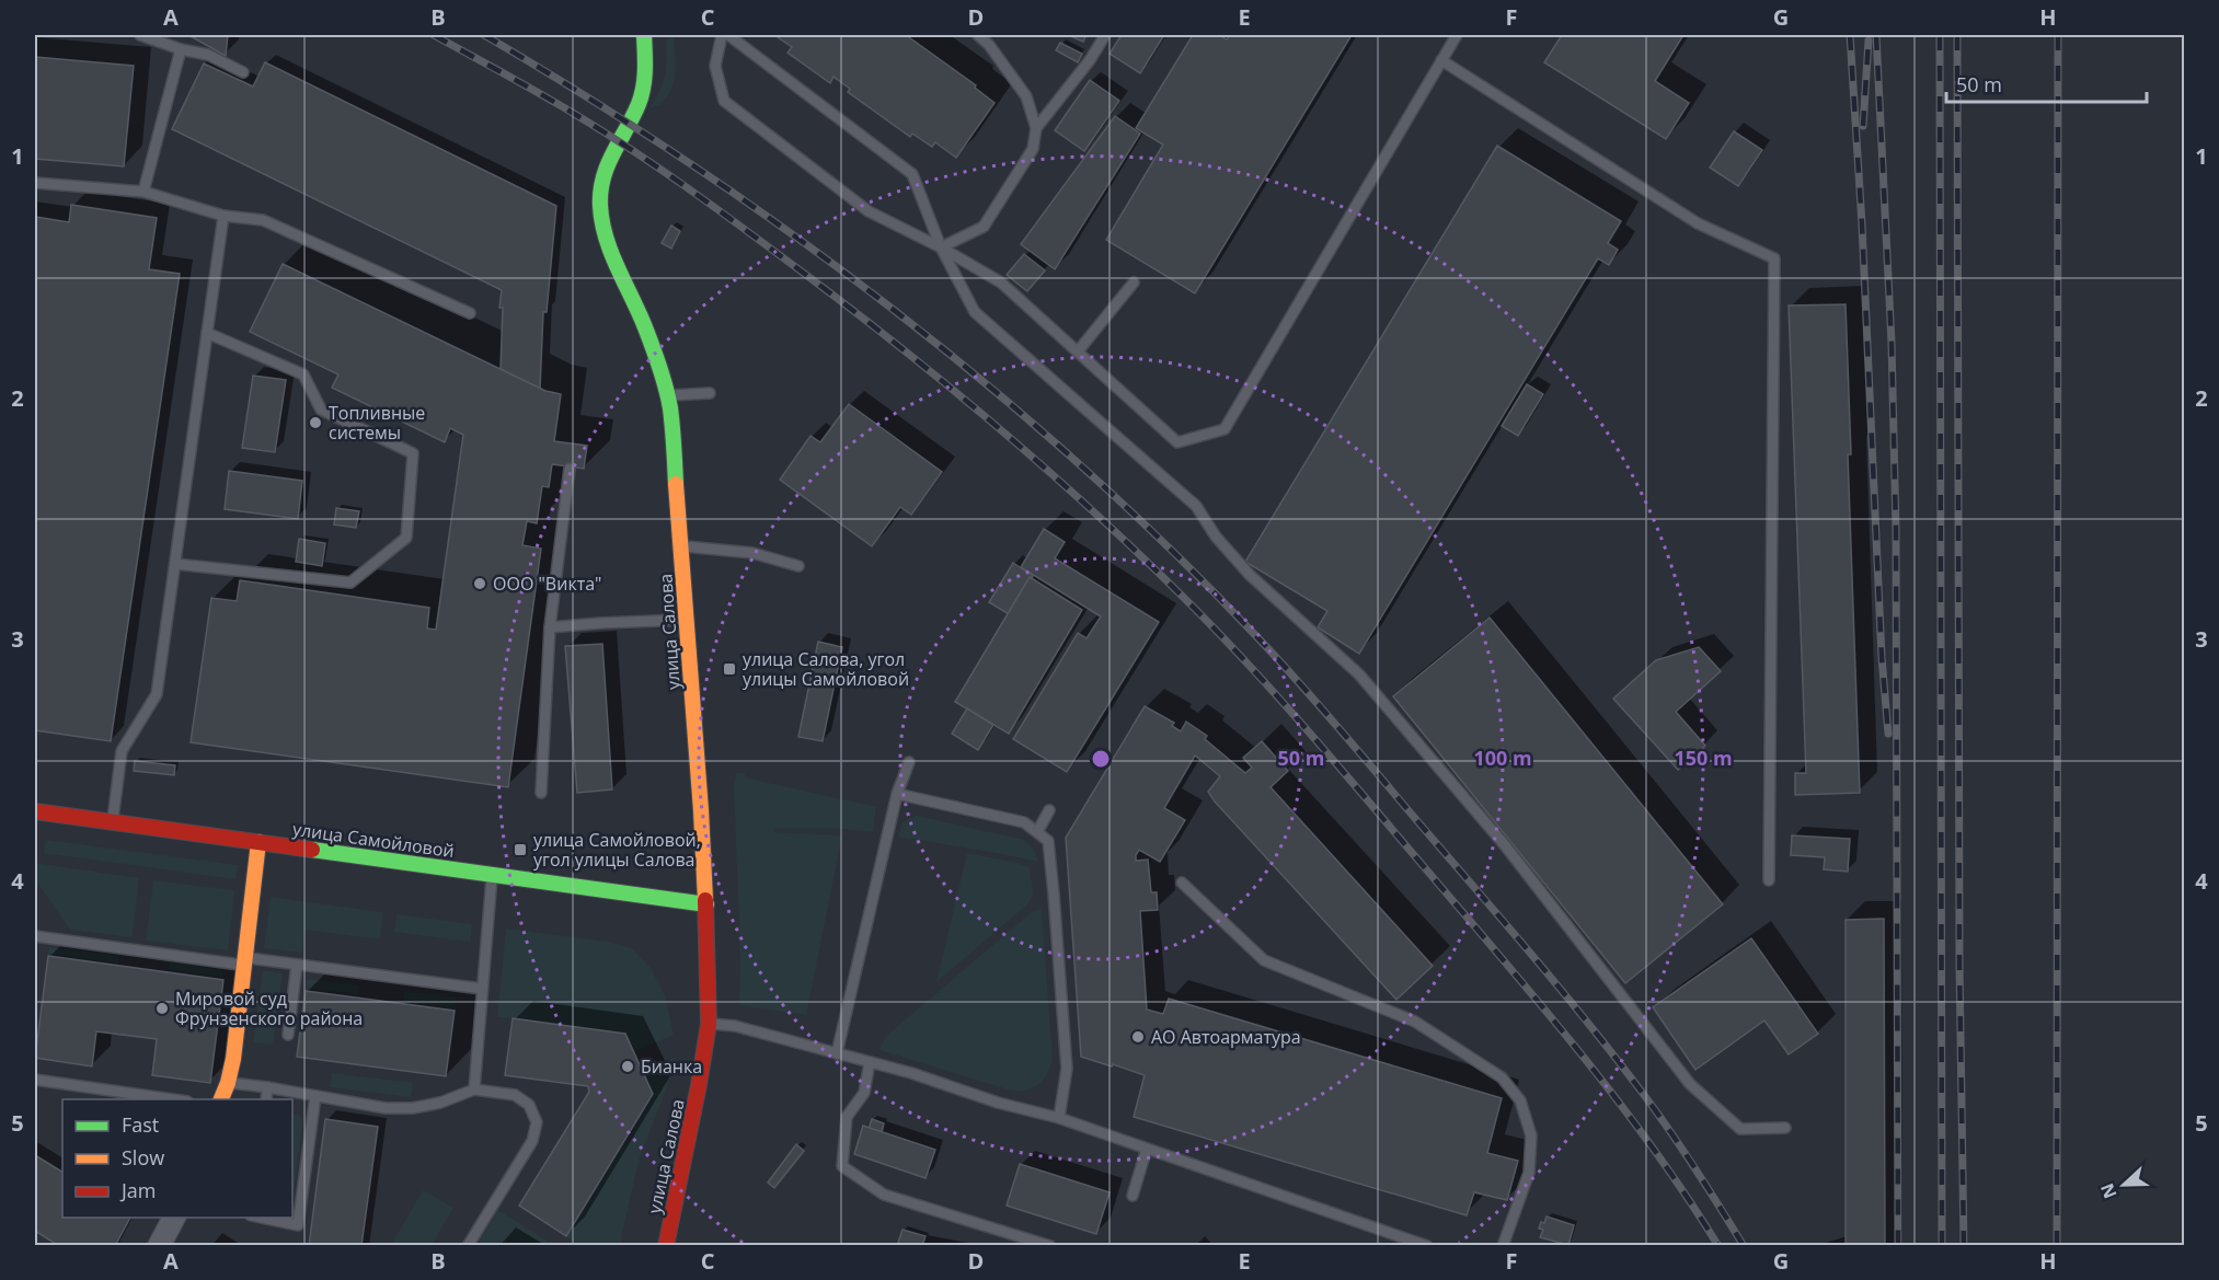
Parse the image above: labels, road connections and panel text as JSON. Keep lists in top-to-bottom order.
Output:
{
  "streets": {
    "street": ["улица Салова", "улица Самойловой"]
  },
  "crossings": [
    ["улица Салова", "улица Самойловой"]
  ],
  "places": {
    "other": [
      "Топливные системы",
      "ООО \"Викта\"",
      "Мировой суд Фрунзенского района",
      "АО Автоарматура",
      "Бианка"
    ],
    "transit": ["улица Салова, угол улицы Самойловой", "улица Самойловой, угол улицы Салова"]
  },
  "legend": ["Fast", "Slow", "Jam"],
  "scale_bar": "50 m",
  "north": "left",
  "grid": {
    "columns": [
      "A",
      "B",
      "C",
      "D",
      "E",
      "F",
      "G",
      "H"
    ],
    "rows": [
      "1",
      "2",
      "3",
      "4",
      "5"
    ]
  },
  "rings": ["50 m", "100 m", "150 m"]
}
